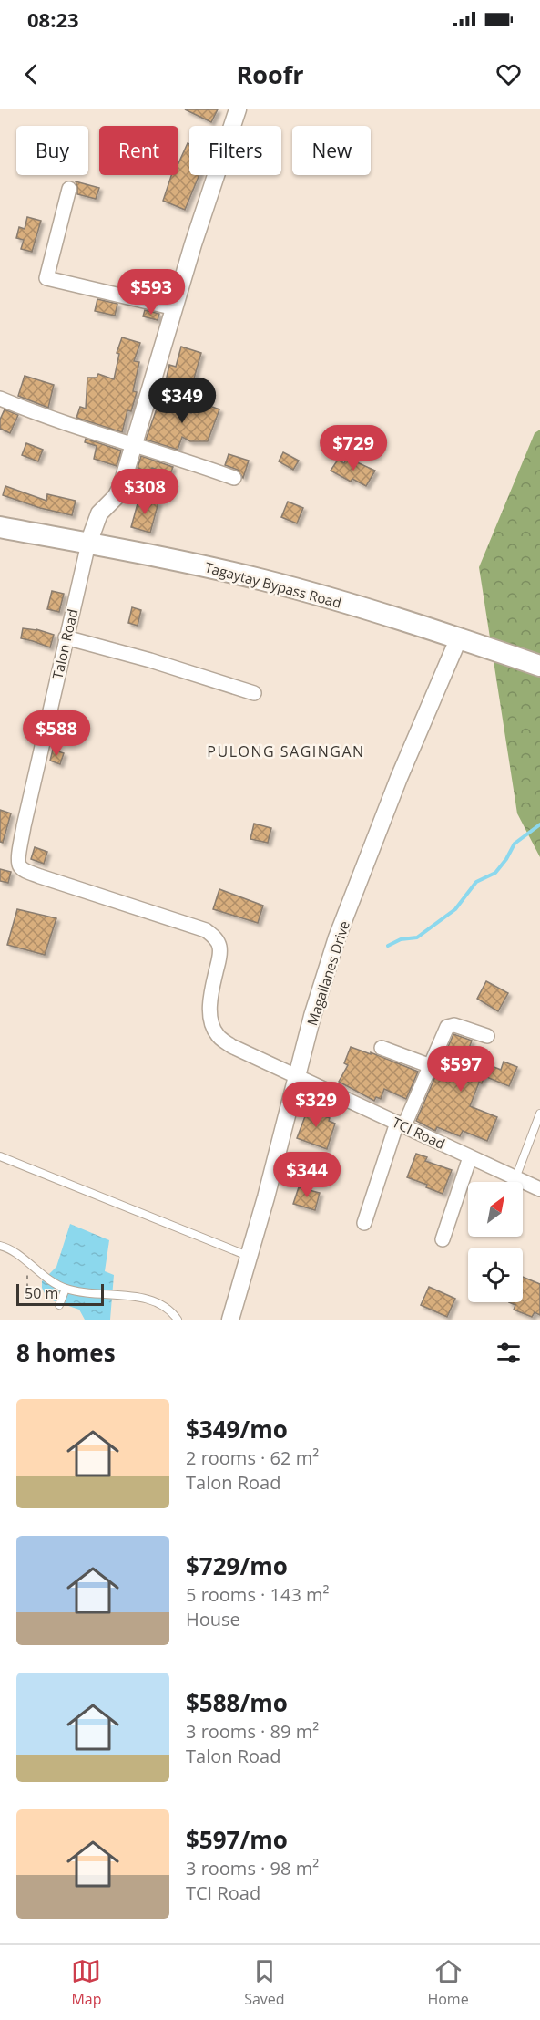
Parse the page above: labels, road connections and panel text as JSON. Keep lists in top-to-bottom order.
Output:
{
  "streets": {
    "main road": ["Tagaytay Bypass Road"],
    "street": ["Talon Road", "Magallanes Drive", "TCI Road"]
  },
  "crossings": [
    ["Tagaytay Bypass Road", "Talon Road"],
    ["Tagaytay Bypass Road", "Magallanes Drive"],
    ["Talon Road", "Magallanes Drive"],
    ["Talon Road", "TCI Road"],
    ["Magallanes Drive", "TCI Road"]
  ],
  "districts": ["PULONG SAGINGAN"],
  "scale_bar": "50 m",
  "north": "top right",
  "page": {
    "status": "08:23",
    "header": "Roofr",
    "chip": [
      "Buy",
      "Rent",
      "Filters",
      "New"
    ],
    "price": [
      "$593",
      "$349",
      "$729",
      "$308",
      "$588",
      "$597",
      "$329",
      "$344"
    ],
    "scale": "50 m",
    "heading": "8 homes",
    "list": [
      {
        "name": "$349/mo",
        "note": "2 rooms · 62 m² · Talon Road"
      },
      {
        "name": "$729/mo",
        "note": "5 rooms · 143 m² · House"
      },
      {
        "name": "$588/mo",
        "note": "3 rooms · 89 m² · Talon Road"
      },
      {
        "name": "$597/mo",
        "note": "3 rooms · 98 m² · TCI Road"
      }
    ],
    "tabs": ["Map", "Saved", "Home"]
  }
}
